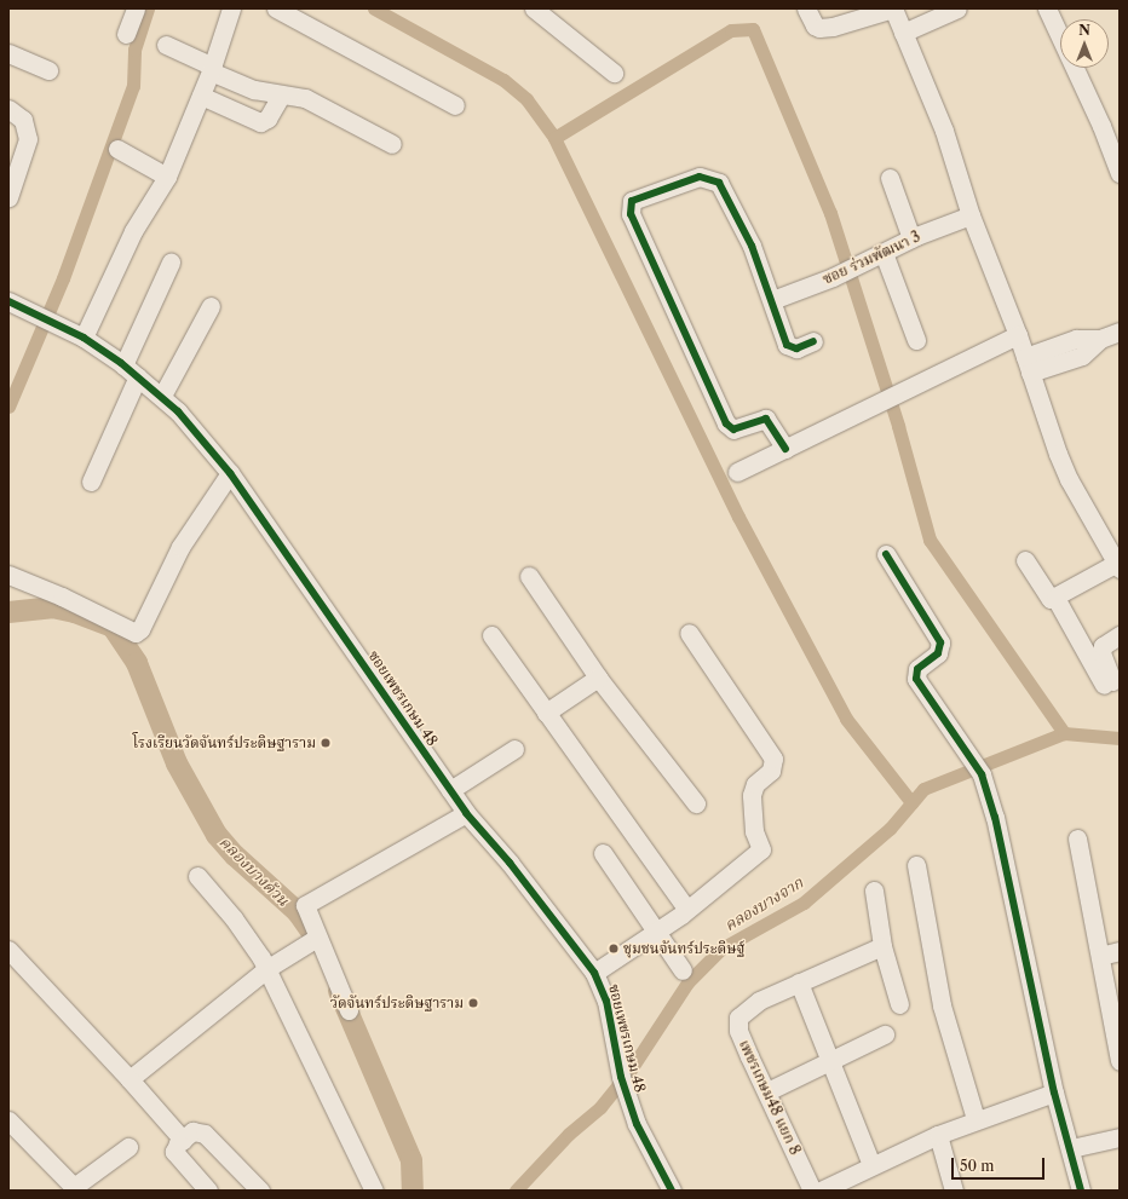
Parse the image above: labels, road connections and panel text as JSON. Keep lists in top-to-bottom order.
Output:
{
  "streets": {
    "street": ["ซอย ร่วมพัฒนา 3", "ซอยเพชรเกษม 48", "เพชรเกษม48 แยก 8"]
  },
  "water": ["คลองบางด้วน", "คลองบางจาก"],
  "places": ["โรงเรียนวัดจันทร์ประดิษฐาราม", "ชุมชนจันทร์ประดิษฐ์", "วัดจันทร์ประดิษฐาราม"],
  "scale_bar": "50 m",
  "north": "top"
}
